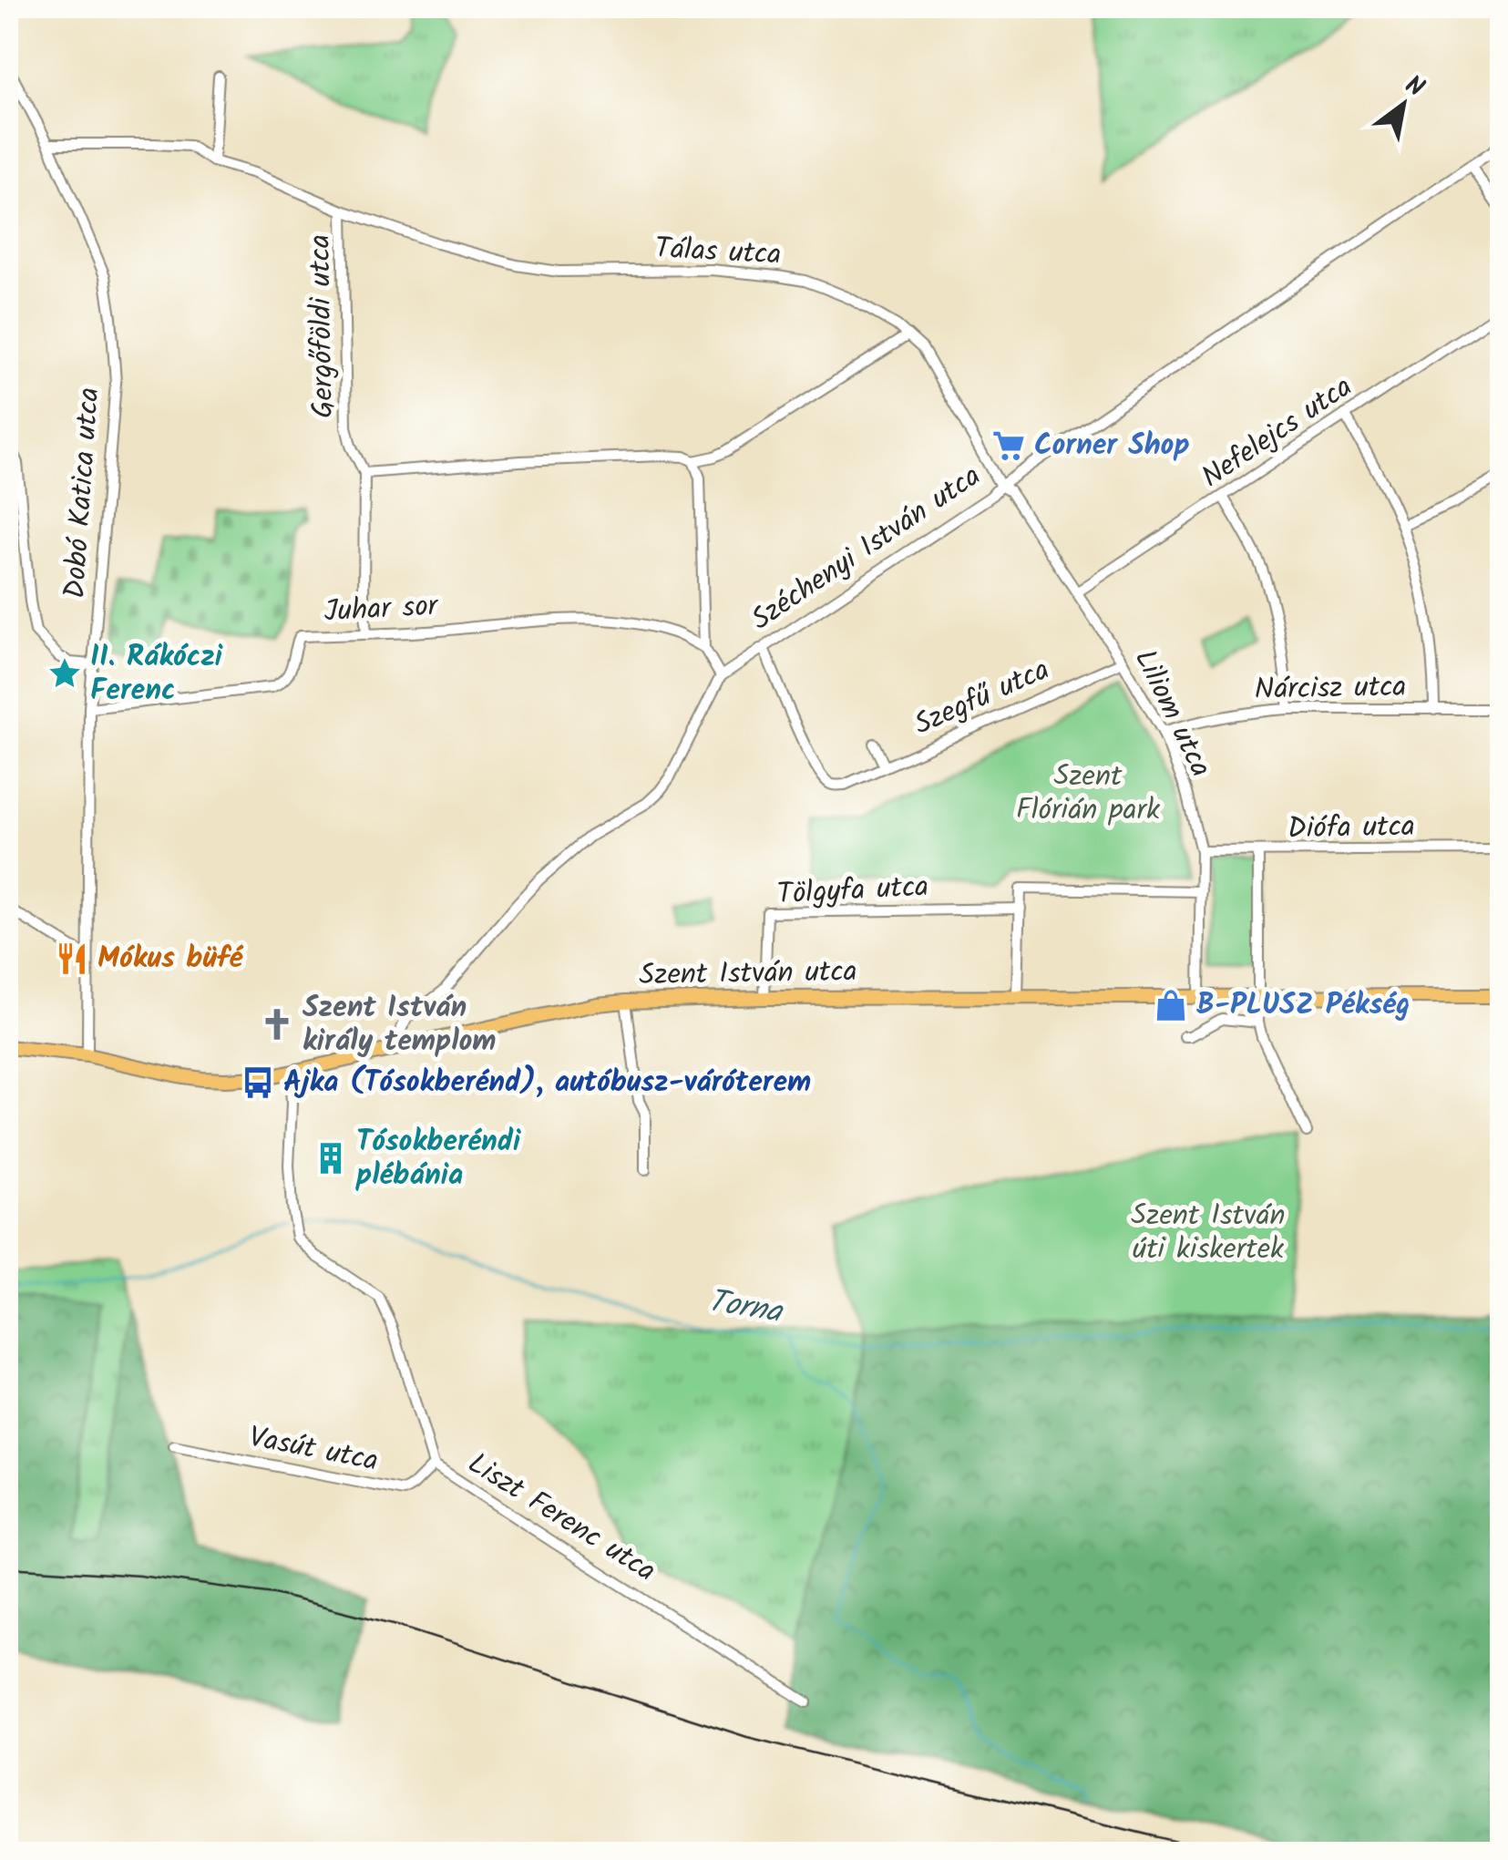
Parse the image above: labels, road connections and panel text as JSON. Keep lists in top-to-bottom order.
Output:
{
  "streets": {
    "main road": ["Szent István utca"],
    "street": [
      "Tálas utca",
      "Gergőföldi utca",
      "Nefelejcs utca",
      "Dobó Katica utca",
      "Széchenyi István utca",
      "Juhar sor",
      "Nárcisz utca",
      "Szegfű utca",
      "Liliom utca",
      "Diófa utca",
      "Tölgyfa utca",
      "Vasút utca",
      "Liszt Ferenc utca"
    ]
  },
  "crossings": [
    ["Tálas utca", "Gergőföldi utca"],
    ["Tálas utca", "Széchenyi István utca"],
    ["Tálas utca", "Liliom utca"],
    ["Gergőföldi utca", "Dobó Katica utca"],
    ["Gergőföldi utca", "Juhar sor"],
    ["Nefelejcs utca", "Liliom utca"],
    ["Dobó Katica utca", "Juhar sor"],
    ["Dobó Katica utca", "Szent István utca"],
    ["Széchenyi István utca", "Szegfű utca"],
    ["Széchenyi István utca", "Liliom utca"],
    ["Széchenyi István utca", "Szent István utca"],
    ["Nárcisz utca", "Liliom utca"],
    ["Szegfű utca", "Liliom utca"],
    ["Liliom utca", "Diófa utca"],
    ["Liliom utca", "Szent István utca"],
    ["Tölgyfa utca", "Szent István utca"],
    ["Szent István utca", "Liszt Ferenc utca"],
    ["Vasút utca", "Liszt Ferenc utca"]
  ],
  "water": ["Torna"],
  "parks": ["Szent Flórián park", "Szent István úti kiskertek"],
  "places": {
    "supermarket": ["Corner Shop"],
    "place": ["II. Rákóczi Ferenc"],
    "restaurant": ["Mókus büfé"],
    "shop": ["B-PLUSZ Pékség"],
    "church": ["Szent István király templom"],
    "bus stop": ["Ajka (Tósokberénd), autóbusz-váróterem"],
    "building": ["Tósokberéndi plébánia"]
  },
  "north": "top right"
}
